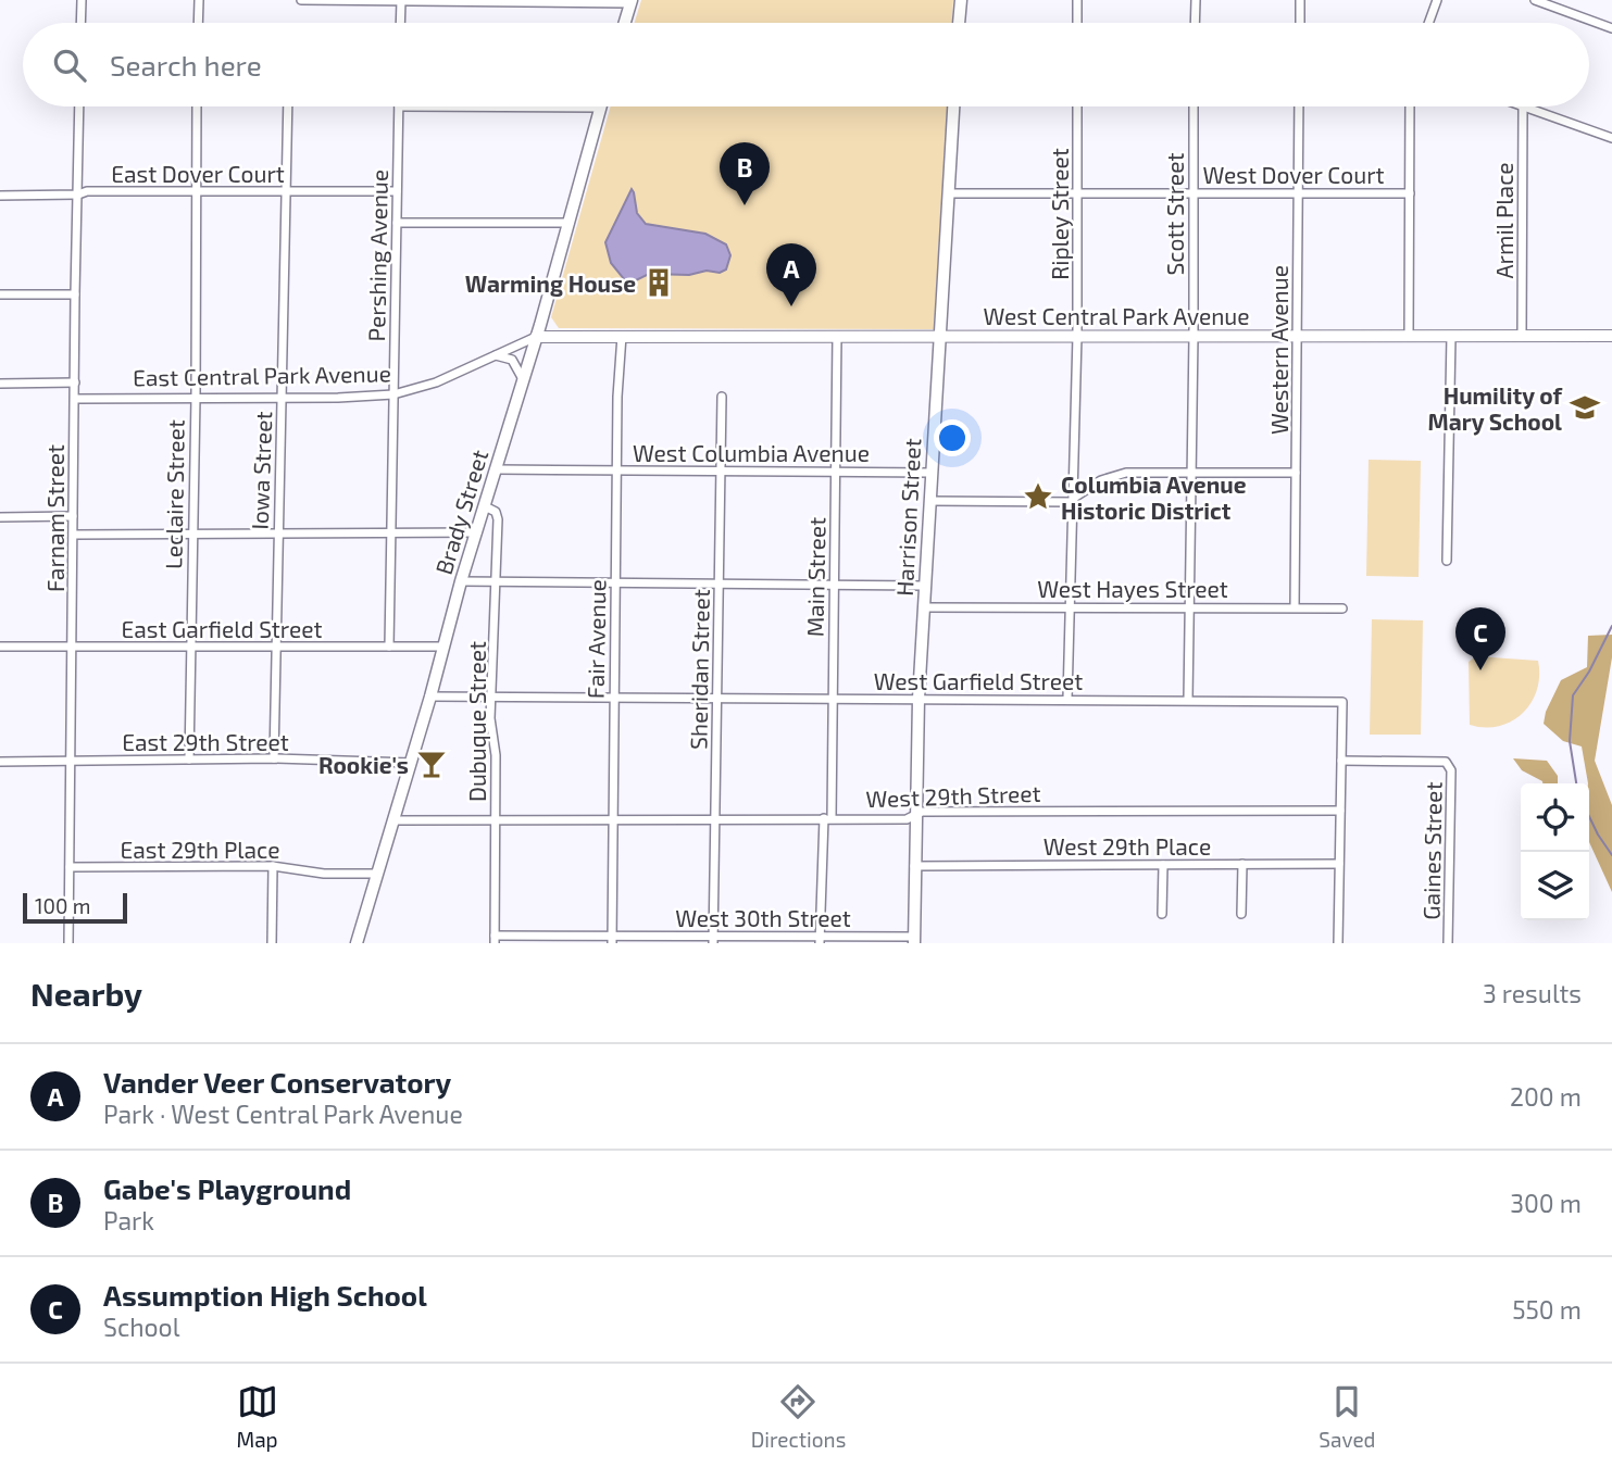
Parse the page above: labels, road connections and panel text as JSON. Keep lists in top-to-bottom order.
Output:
{
  "streets": {
    "highway": ["Brady Street", "Harrison Street"],
    "main road": ["West Central Park Avenue", "East Central Park Avenue"],
    "street": [
      "East Dover Court",
      "West Dover Court",
      "Ripley Street",
      "Scott Street",
      "Armil Place",
      "Pershing Avenue",
      "Western Avenue",
      "West Columbia Avenue",
      "Iowa Street",
      "Leclaire Street",
      "Farnam Street",
      "Main Street",
      "West Hayes Street",
      "East Garfield Street",
      "Fair Avenue",
      "Sheridan Street",
      "West Garfield Street",
      "Dubuque Street",
      "East 29th Street",
      "West 29th Street",
      "West 29th Place",
      "East 29th Place",
      "Gaines Street",
      "West 30th Street"
    ]
  },
  "crossings": [
    ["East Dover Court", "Pershing Avenue"],
    ["East Dover Court", "Iowa Street"],
    ["East Dover Court", "Leclaire Street"],
    ["East Dover Court", "Farnam Street"],
    ["West Dover Court", "Ripley Street"],
    ["West Dover Court", "Scott Street"],
    ["West Dover Court", "Western Avenue"],
    ["West Dover Court", "Harrison Street"],
    ["Ripley Street", "West Central Park Avenue"],
    ["Ripley Street", "West Hayes Street"],
    ["Ripley Street", "West Garfield Street"],
    ["Scott Street", "West Central Park Avenue"],
    ["Scott Street", "West Hayes Street"],
    ["Scott Street", "West Garfield Street"],
    ["Armil Place", "West Central Park Avenue"],
    ["Pershing Avenue", "East Central Park Avenue"],
    ["Pershing Avenue", "East Garfield Street"],
    ["West Central Park Avenue", "Western Avenue"],
    ["West Central Park Avenue", "East Central Park Avenue"],
    ["West Central Park Avenue", "Harrison Street"],
    ["West Central Park Avenue", "Main Street"],
    ["West Central Park Avenue", "Fair Avenue"],
    ["Western Avenue", "West Hayes Street"],
    ["East Central Park Avenue", "Iowa Street"],
    ["East Central Park Avenue", "Leclaire Street"],
    ["East Central Park Avenue", "Brady Street"],
    ["East Central Park Avenue", "Farnam Street"],
    ["East Central Park Avenue", "Fair Avenue"],
    ["West Columbia Avenue", "Brady Street"],
    ["West Columbia Avenue", "Harrison Street"],
    ["West Columbia Avenue", "Main Street"],
    ["West Columbia Avenue", "Fair Avenue"],
    ["West Columbia Avenue", "Sheridan Street"],
    ["Iowa Street", "East Garfield Street"],
    ["Iowa Street", "East 29th Street"],
    ["Leclaire Street", "East Garfield Street"],
    ["Leclaire Street", "East 29th Street"],
    ["Brady Street", "East Garfield Street"],
    ["Brady Street", "Dubuque Street"],
    ["Brady Street", "East 29th Street"],
    ["Brady Street", "East 29th Place"],
    ["Harrison Street", "West Hayes Street"],
    ["Harrison Street", "West Garfield Street"],
    ["Harrison Street", "West 29th Street"],
    ["Harrison Street", "West 29th Place"],
    ["Harrison Street", "West 30th Street"],
    ["Farnam Street", "East Garfield Street"],
    ["Farnam Street", "East 29th Street"],
    ["Farnam Street", "East 29th Place"],
    ["Main Street", "West Garfield Street"],
    ["Main Street", "West 29th Street"],
    ["Main Street", "West 30th Street"],
    ["Fair Avenue", "West Garfield Street"],
    ["Fair Avenue", "West 29th Street"],
    ["Fair Avenue", "West 30th Street"],
    ["Sheridan Street", "West Garfield Street"],
    ["Sheridan Street", "West 29th Street"],
    ["Sheridan Street", "West 30th Street"],
    ["West Garfield Street", "Gaines Street"],
    ["Dubuque Street", "West 30th Street"]
  ],
  "places": {
    "building": ["Warming House"],
    "school or university": ["Humility of Mary School"],
    "place": ["Columbia Avenue Historic District"],
    "bar": ["Rookie's"]
  },
  "scale_bar": "100 m",
  "page": {
    "search": "Search here",
    "pins": ["B", "A", "C"],
    "scale": "100 m",
    "heading": ["Nearby", "3 results"],
    "list": [
      {
        "mark": "A",
        "name": "Vander Veer Conservatory",
        "note": "Park · West Central Park Avenue",
        "value": "200 m"
      },
      {
        "mark": "B",
        "name": "Gabe's Playground",
        "note": "Park",
        "value": "300 m"
      },
      {
        "mark": "C",
        "name": "Assumption High School",
        "note": "School",
        "value": "550 m"
      }
    ],
    "nav": ["Map", "Directions", "Saved"]
  }
}
